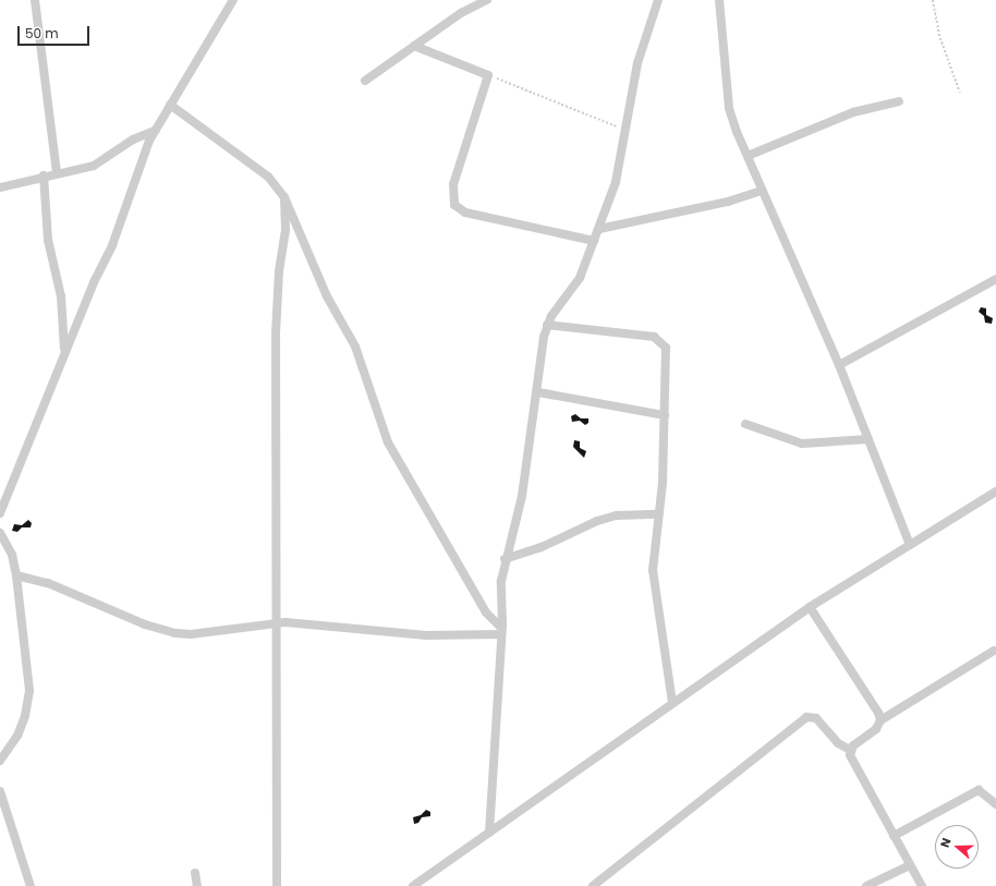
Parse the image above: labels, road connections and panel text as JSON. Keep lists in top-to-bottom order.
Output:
{
  "scale_bar": "50 m",
  "north": "left"
}
